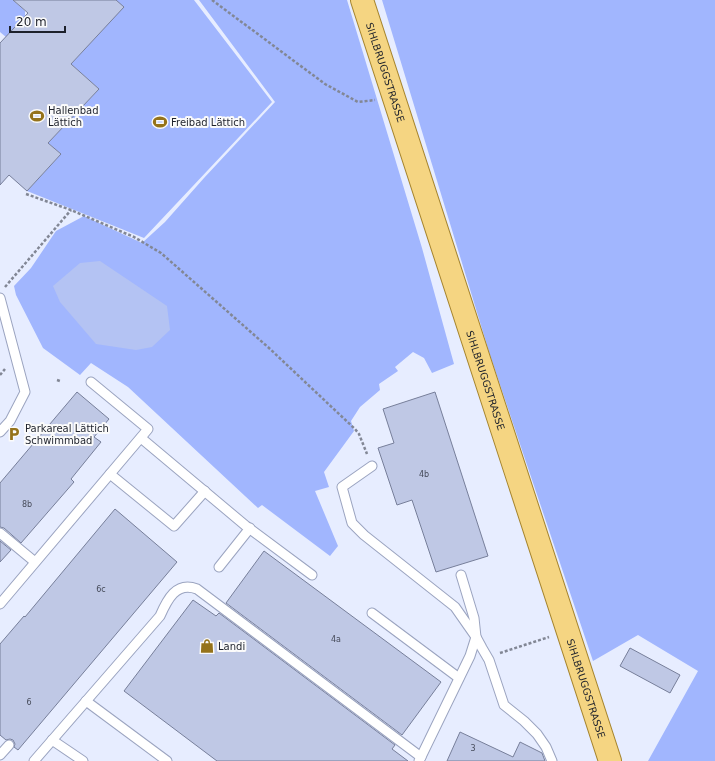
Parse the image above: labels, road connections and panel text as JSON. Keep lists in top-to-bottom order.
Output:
{
  "streets": {
    "main road": ["SIHLBRUGGSTRASSE"]
  },
  "places": {
    "sports": ["Hallenbad Lättich", "Freibad Lättich"],
    "parking": ["Parkareal Lättich Schwimmbad"],
    "shop": ["Landi"]
  },
  "house_numbers": [
    "4b",
    "8b",
    "6c",
    "4a",
    "6",
    "3"
  ],
  "scale_bar": "20 m"
}
